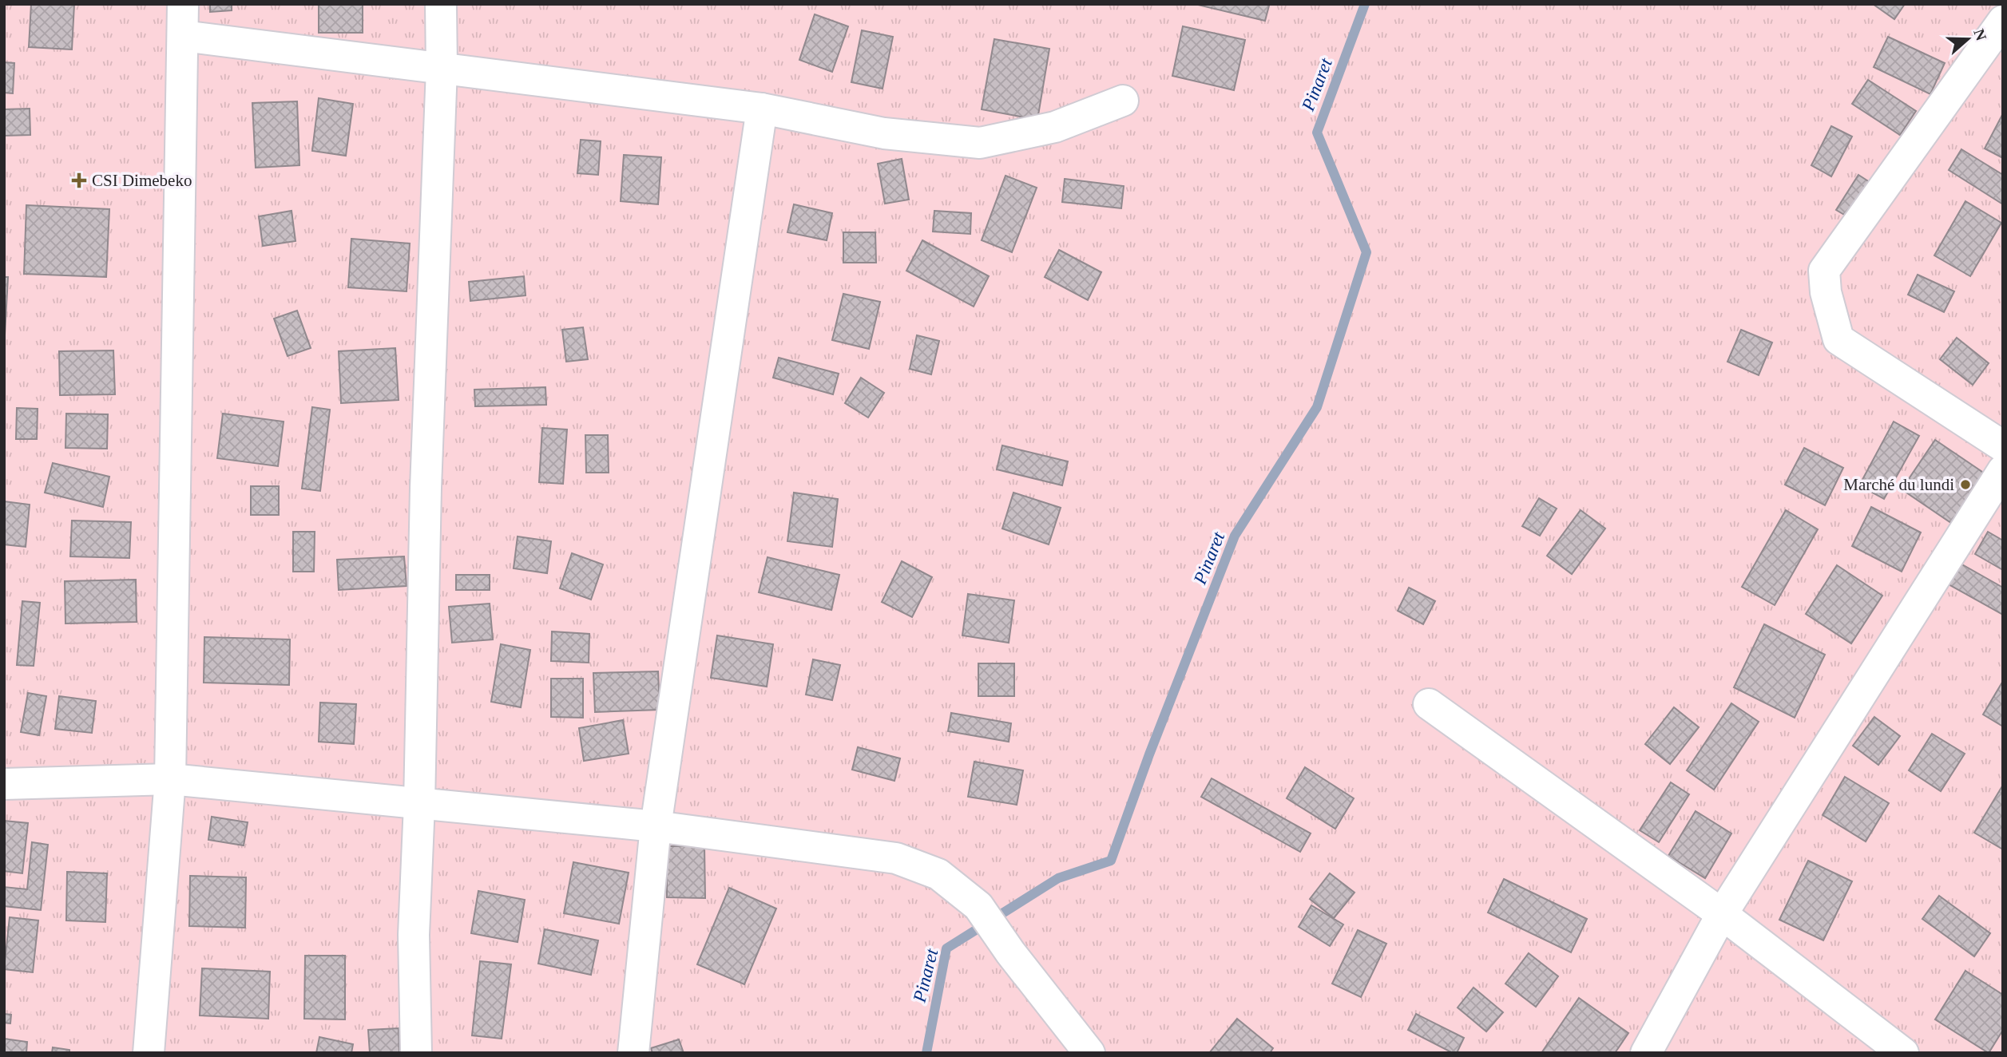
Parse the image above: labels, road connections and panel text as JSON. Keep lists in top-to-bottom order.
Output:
{
  "water": ["Pinaret"],
  "places": {
    "health": ["CSI Dimebeko"],
    "other": ["Marché du lundi"]
  },
  "north": "right"
}
